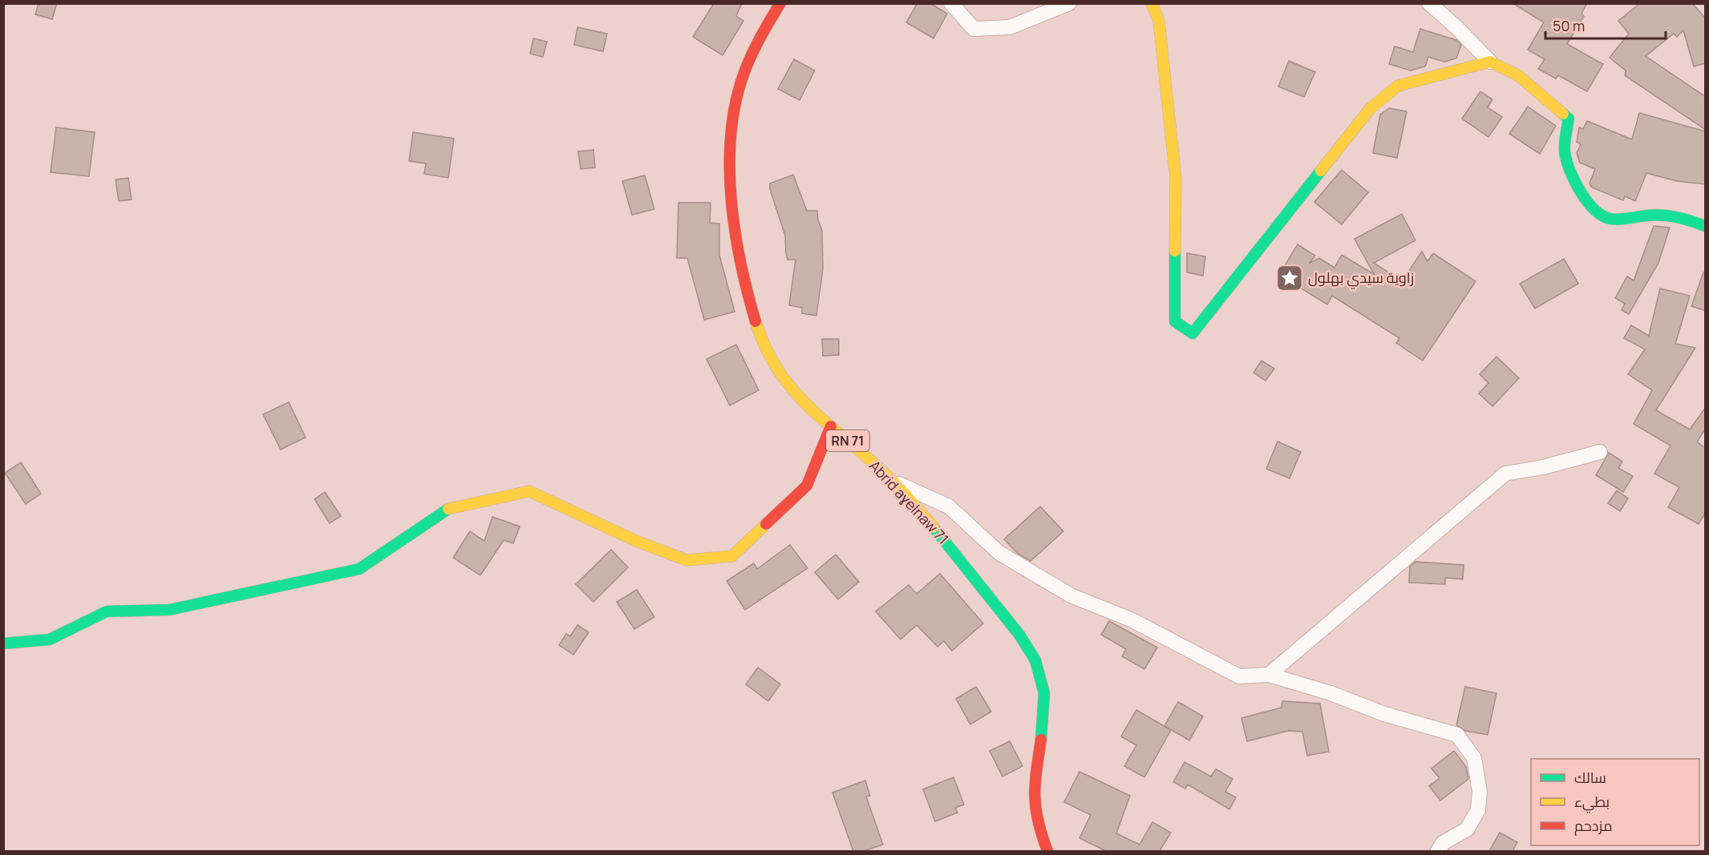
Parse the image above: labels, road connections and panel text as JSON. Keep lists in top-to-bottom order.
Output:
{
  "streets": {
    "street": ["RN 71", "Abrid aɣelnaw 71"]
  },
  "places": {
    "place": ["زاوية سيدي بهلول"]
  },
  "legend": ["سالك", "بطيء", "مزدحم"],
  "scale_bar": "50 m"
}
